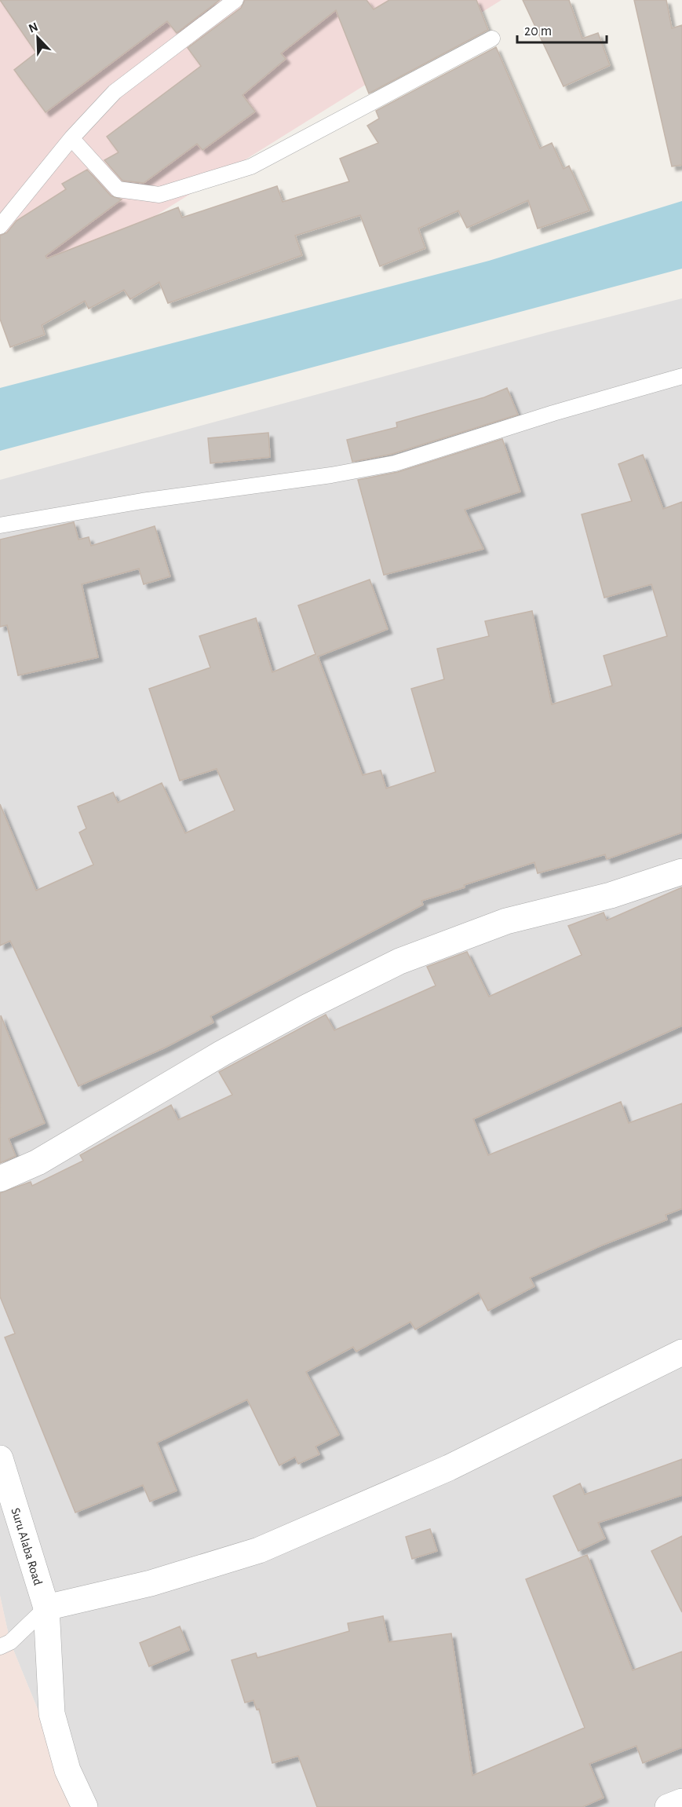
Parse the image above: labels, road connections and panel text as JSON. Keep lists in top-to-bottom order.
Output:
{
  "streets": {
    "street": ["Suru Alaba Road"]
  },
  "scale_bar": "20 m",
  "north": "top left"
}
